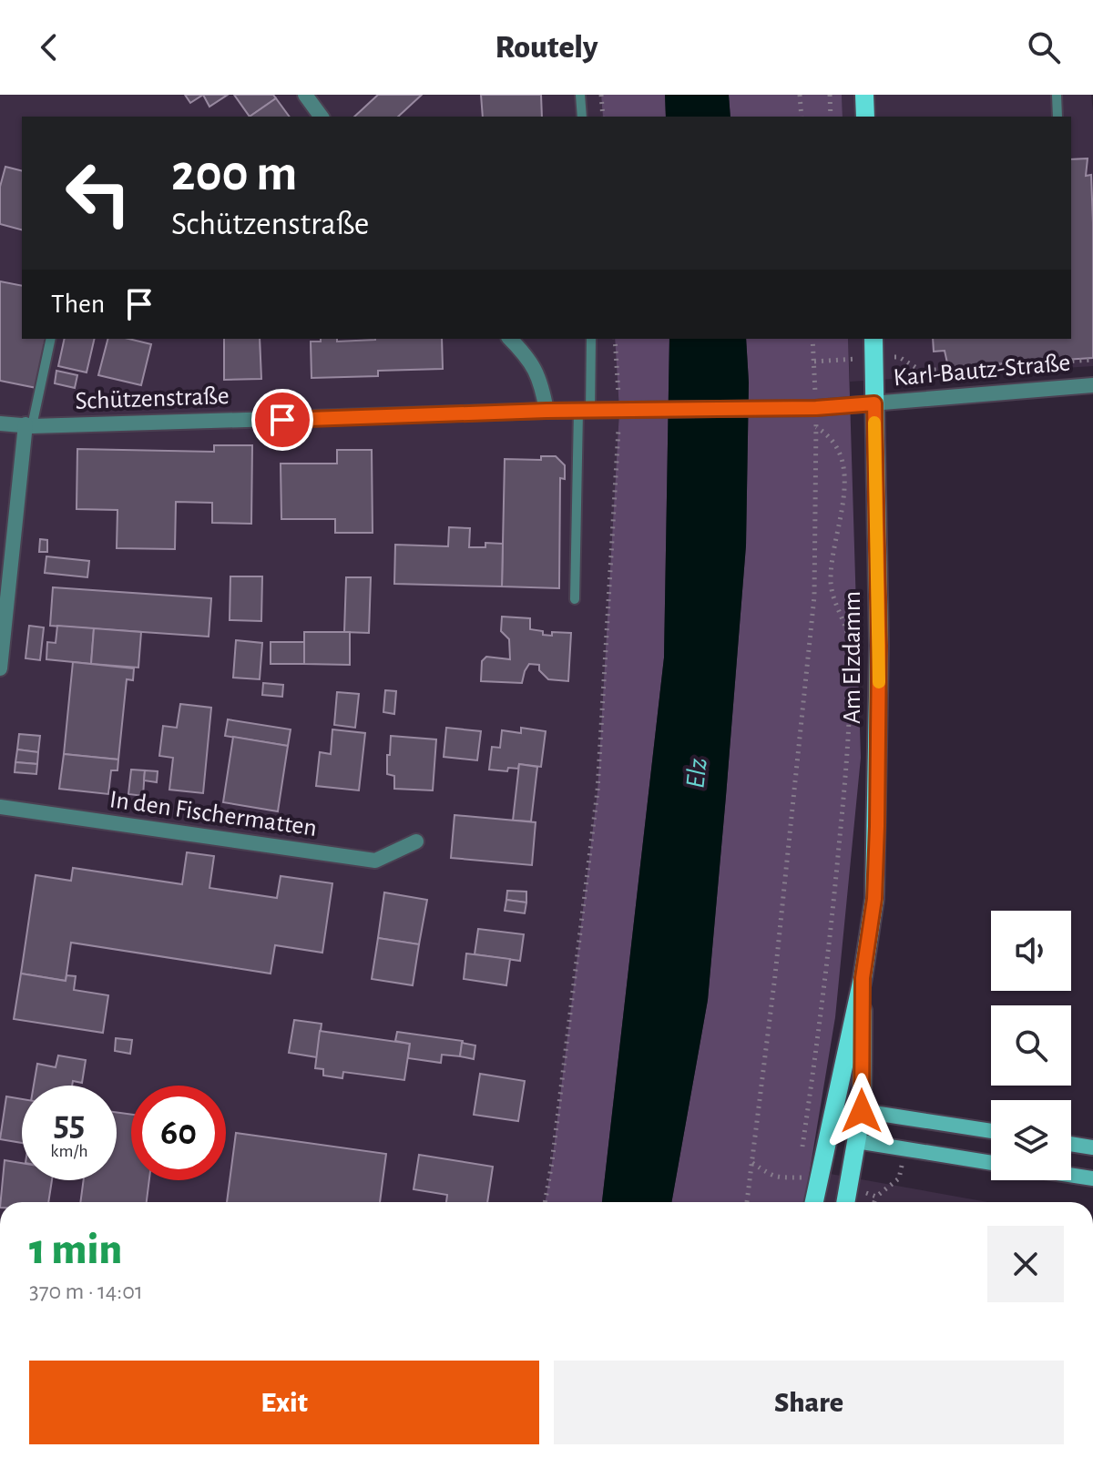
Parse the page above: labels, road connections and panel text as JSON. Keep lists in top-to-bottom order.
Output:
{
  "streets": {
    "main road": ["Am Elzdamm"],
    "street": ["Karl-Bautz-Straße", "Schützenstraße", "In den Fischermatten"]
  },
  "crossings": [
    ["Karl-Bautz-Straße", "Schützenstraße"],
    ["Karl-Bautz-Straße", "Am Elzdamm"],
    ["Schützenstraße", "Am Elzdamm"]
  ],
  "water": ["Elz"],
  "page": {
    "header": "Routely",
    "turn": ["200 m", "Schützenstraße"],
    "then": "Then",
    "speed": "55 km/h",
    "limit": "60",
    "heading": ["1 min", "370 m · 14:01"],
    "buttons": ["Exit", "Share"]
  }
}
